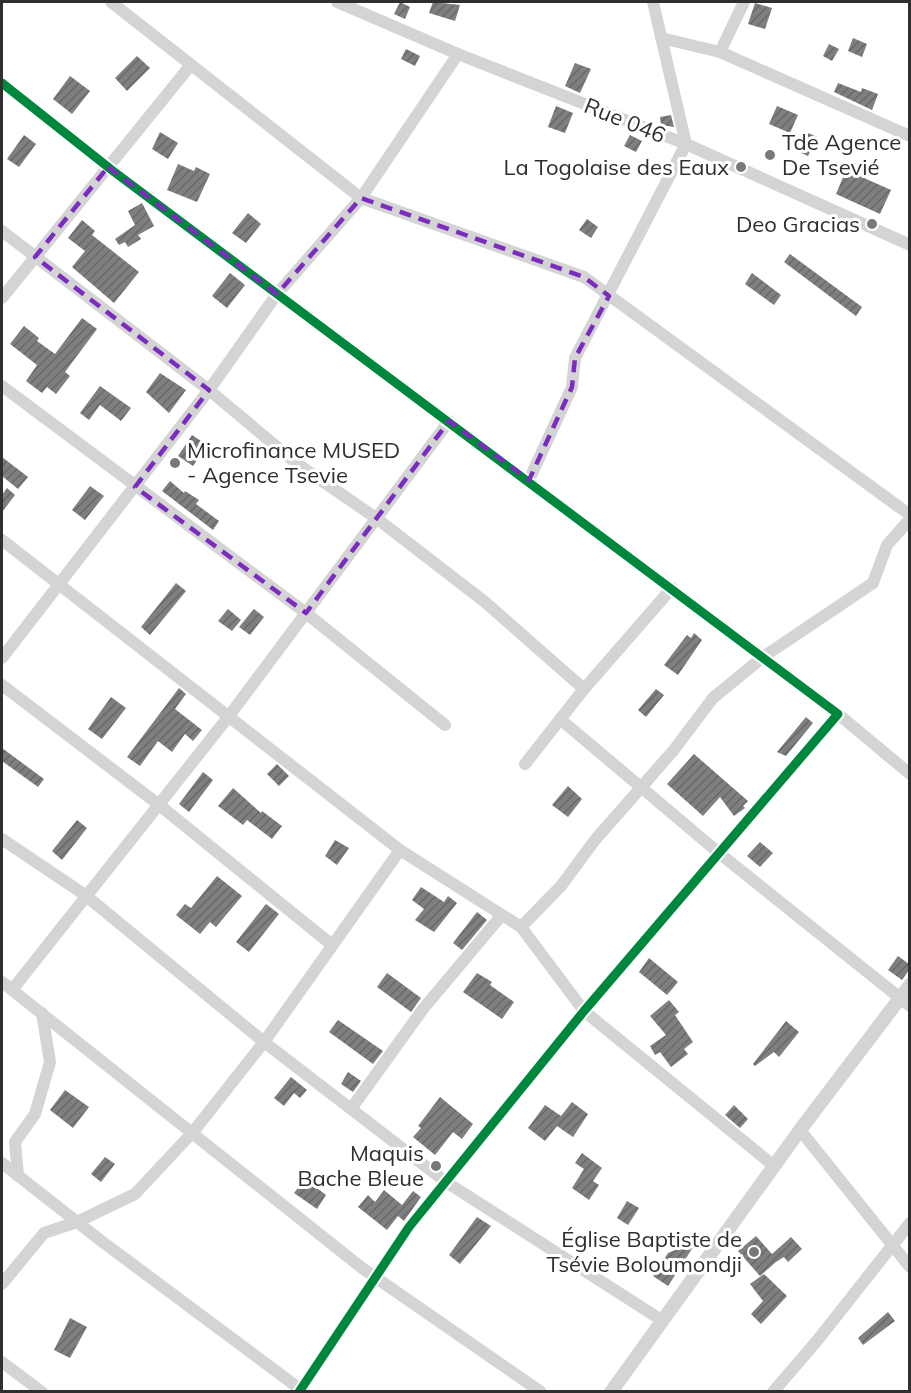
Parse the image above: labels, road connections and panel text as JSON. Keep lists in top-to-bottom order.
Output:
{
  "streets": {
    "street": ["Rue 046"]
  },
  "places": [
    "Tde Agence De Tsevié",
    "La Togolaise des Eaux",
    "Deo Gracias",
    "Microfinance MUSED - Agence Tsevie",
    "Maquis Bache Bleue",
    "Église Baptiste de Tsévie Boloumondji"
  ]
}
